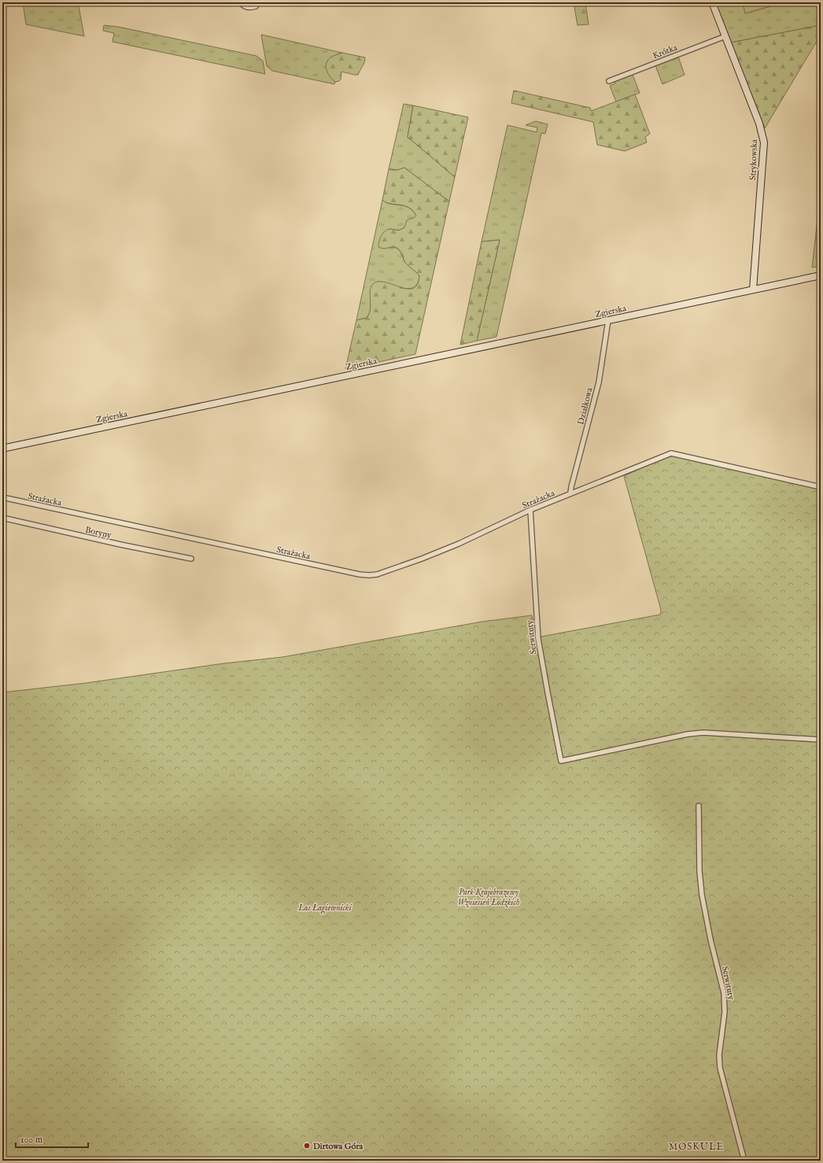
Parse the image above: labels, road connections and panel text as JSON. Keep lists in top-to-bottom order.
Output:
{
  "streets": {
    "main road": ["Strykowska", "Zgierska"],
    "street": [
      "Krótka",
      "Działkowa",
      "Strażacka",
      "Boryny",
      "Serwituty"
    ]
  },
  "crossings": [
    ["Krótka", "Strykowska"],
    ["Strykowska", "Zgierska"],
    ["Zgierska", "Działkowa"],
    ["Działkowa", "Strażacka"],
    ["Strażacka", "Serwituty"]
  ],
  "districts": ["MOSKULE"],
  "parks": ["Park Krajobrazowy Wzniesień Łódzkich", "Las Łagiewnicki"],
  "places": ["Dirtowa Góra"],
  "scale_bar": "100 m"
}
